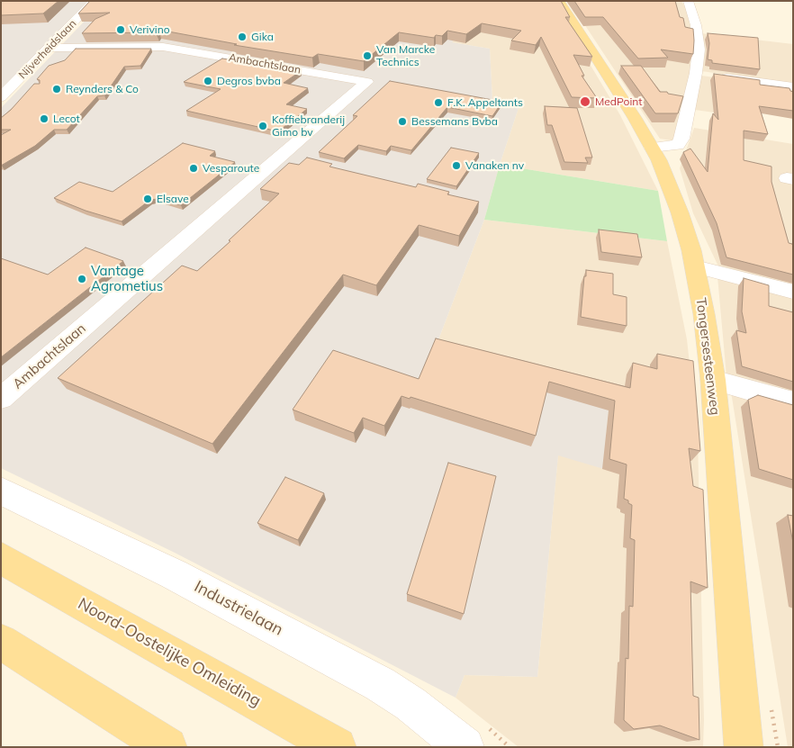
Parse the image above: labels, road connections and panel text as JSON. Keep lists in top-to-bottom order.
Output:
{
  "streets": {
    "main road": ["Tongersesteenweg", "Noord-Oostelijke Omleiding"],
    "street": ["Nijverheidslaan", "Ambachtslaan", "Industrielaan"]
  },
  "crossings": [
    ["Nijverheidslaan", "Ambachtslaan"]
  ],
  "places": [
    "Verivino",
    "Gika",
    "Van Marcke Technics",
    "Degros bvba",
    "Reynders & Co",
    "MedPoint",
    "F.K. Appeltants",
    "Lecot",
    "Bessemans Bvba",
    "Koffiebranderij Gimo bv",
    "Vanaken nv",
    "Vesparoute",
    "Elsave",
    "Vantage Agrometius"
  ]
}
